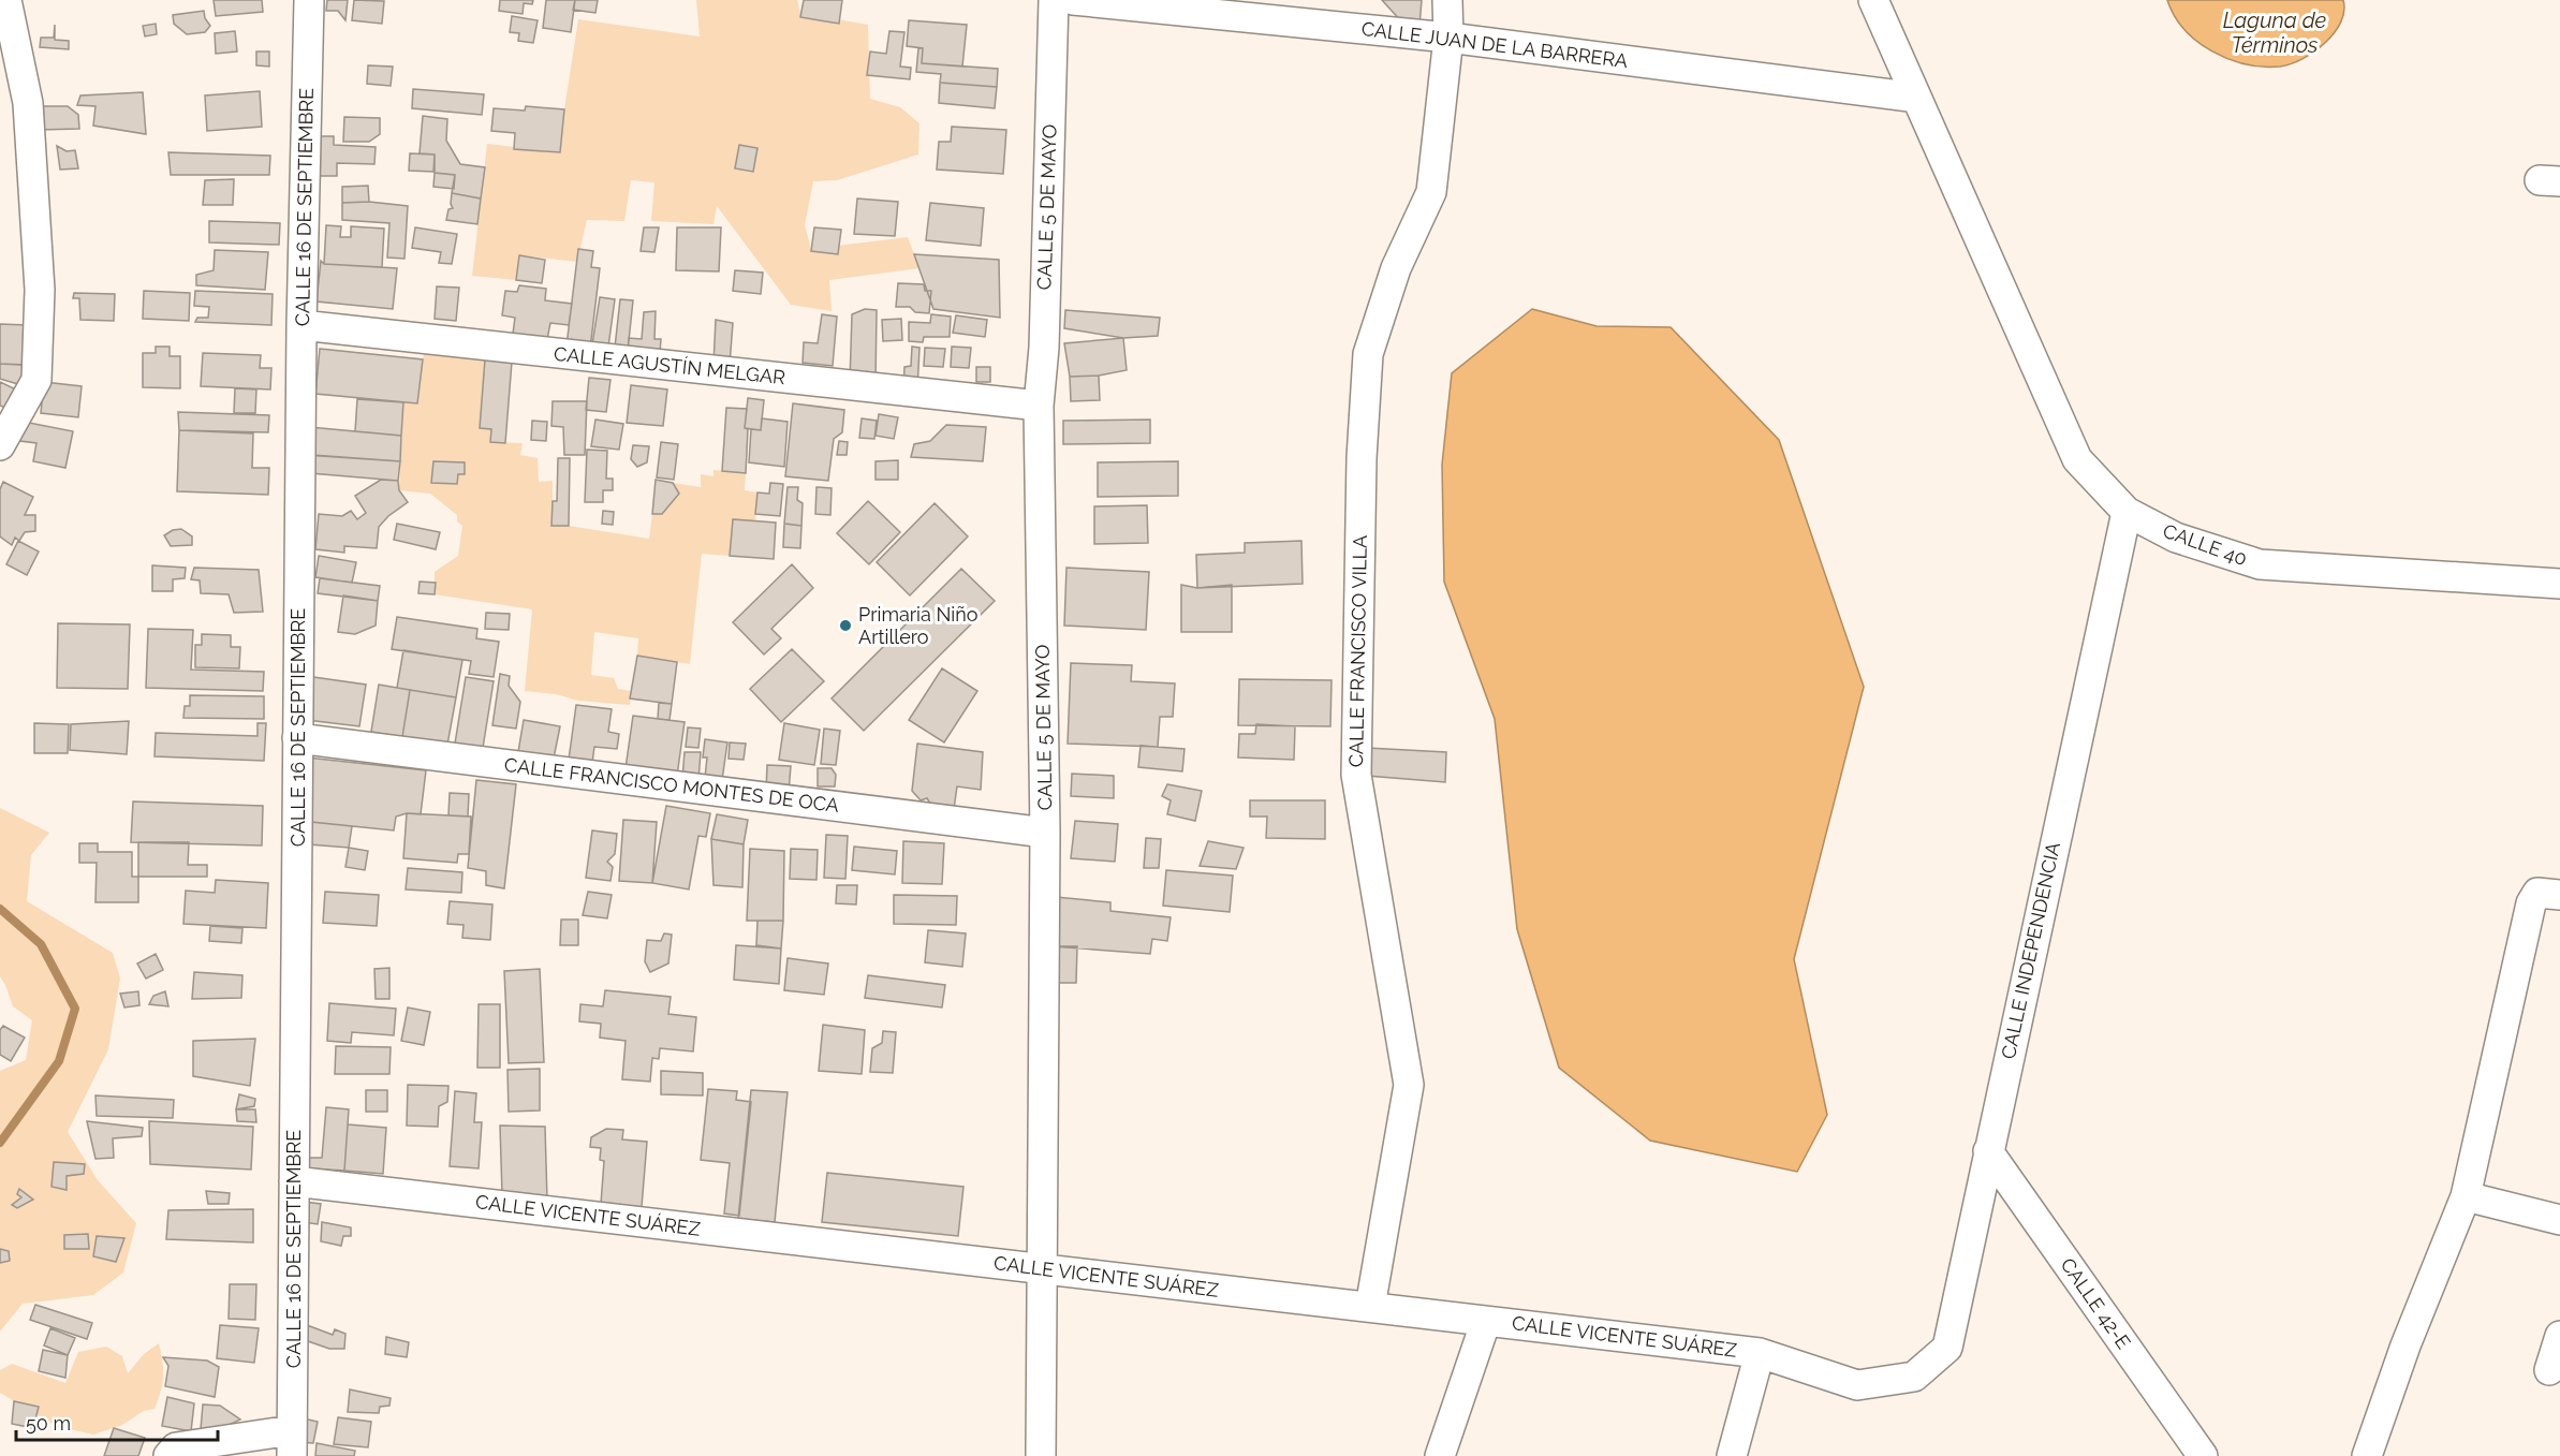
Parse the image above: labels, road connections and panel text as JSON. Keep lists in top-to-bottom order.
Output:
{
  "streets": {
    "street": [
      "CALLE JUAN DE LA BARRERA",
      "CALLE 16 DE SEPTIEMBRE",
      "CALLE 5 DE MAYO",
      "CALLE AGUSTÍN MELGAR",
      "CALLE 40",
      "CALLE FRANCISCO VILLA",
      "CALLE FRANCISCO MONTES DE OCA",
      "CALLE INDEPENDENCIA",
      "CALLE VICENTE SUÁREZ",
      "CALLE 42-E"
    ]
  },
  "crossings": [
    ["CALLE JUAN DE LA BARRERA", "CALLE 40"],
    ["CALLE JUAN DE LA BARRERA", "CALLE FRANCISCO VILLA"],
    ["CALLE 16 DE SEPTIEMBRE", "CALLE AGUSTÍN MELGAR"],
    ["CALLE 16 DE SEPTIEMBRE", "CALLE FRANCISCO MONTES DE OCA"],
    ["CALLE 16 DE SEPTIEMBRE", "CALLE VICENTE SUÁREZ"],
    ["CALLE 5 DE MAYO", "CALLE AGUSTÍN MELGAR"],
    ["CALLE 5 DE MAYO", "CALLE FRANCISCO MONTES DE OCA"],
    ["CALLE 5 DE MAYO", "CALLE VICENTE SUÁREZ"],
    ["CALLE 40", "CALLE INDEPENDENCIA"],
    ["CALLE FRANCISCO VILLA", "CALLE VICENTE SUÁREZ"],
    ["CALLE INDEPENDENCIA", "CALLE VICENTE SUÁREZ"],
    ["CALLE INDEPENDENCIA", "CALLE 42-E"]
  ],
  "water": ["Laguna de Términos"],
  "places": ["Primaria Niño Artillero"],
  "scale_bar": "50 m"
}
